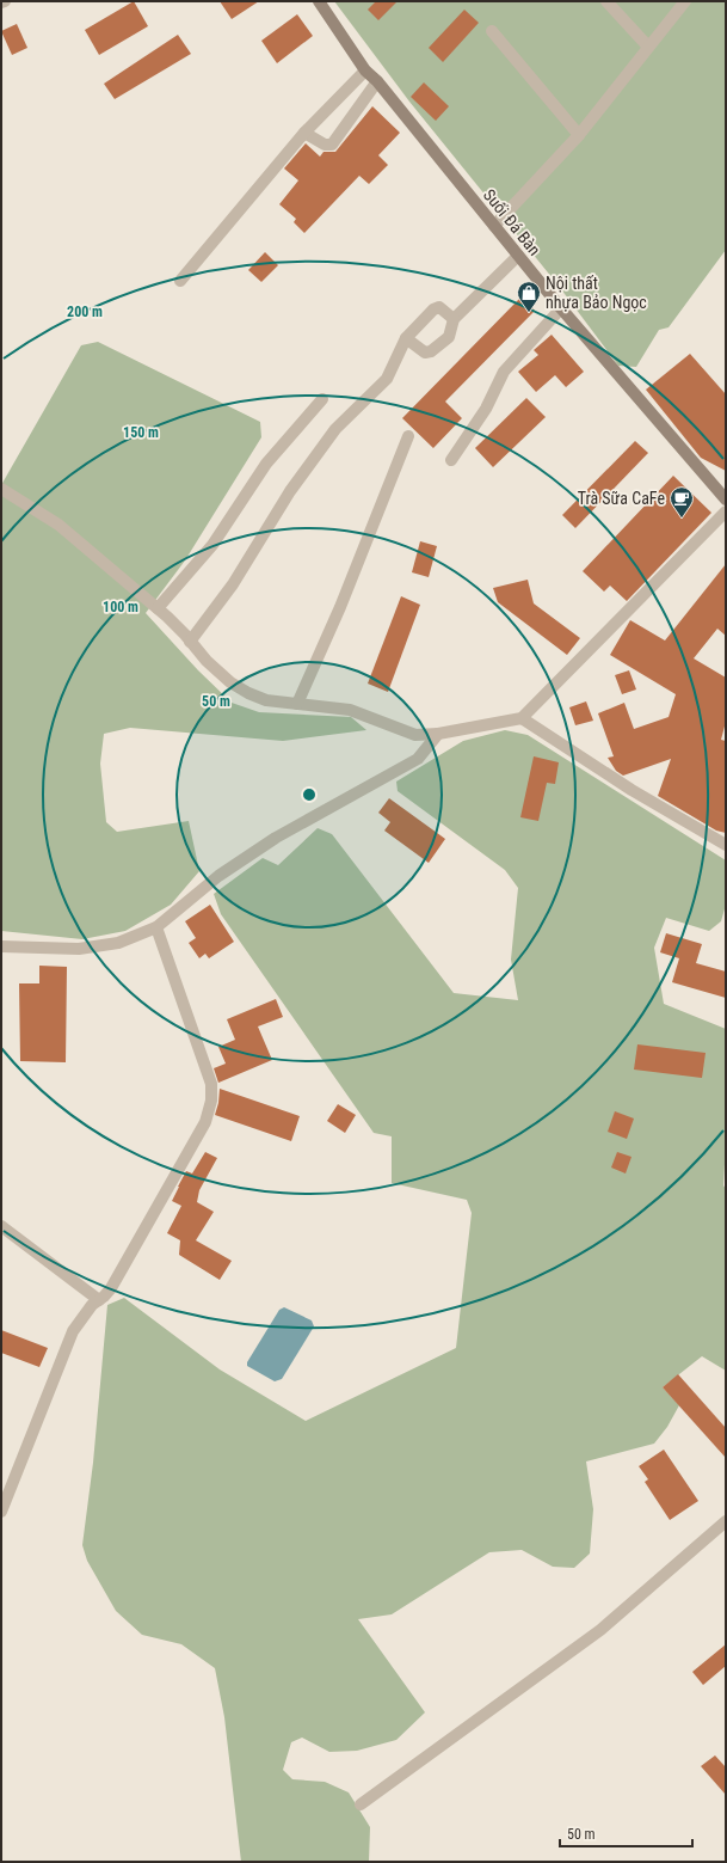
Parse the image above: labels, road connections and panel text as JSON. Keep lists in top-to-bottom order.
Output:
{
  "streets": {
    "street": ["Suối Đá Bàn"]
  },
  "places": {
    "shop": ["Nội thất nhựa Bảo Ngọc"],
    "cafe": ["Trà Sữa CaFe"]
  },
  "scale_bar": "50 m",
  "rings": [
    "200 m",
    "150 m",
    "100 m",
    "50 m"
  ]
}
